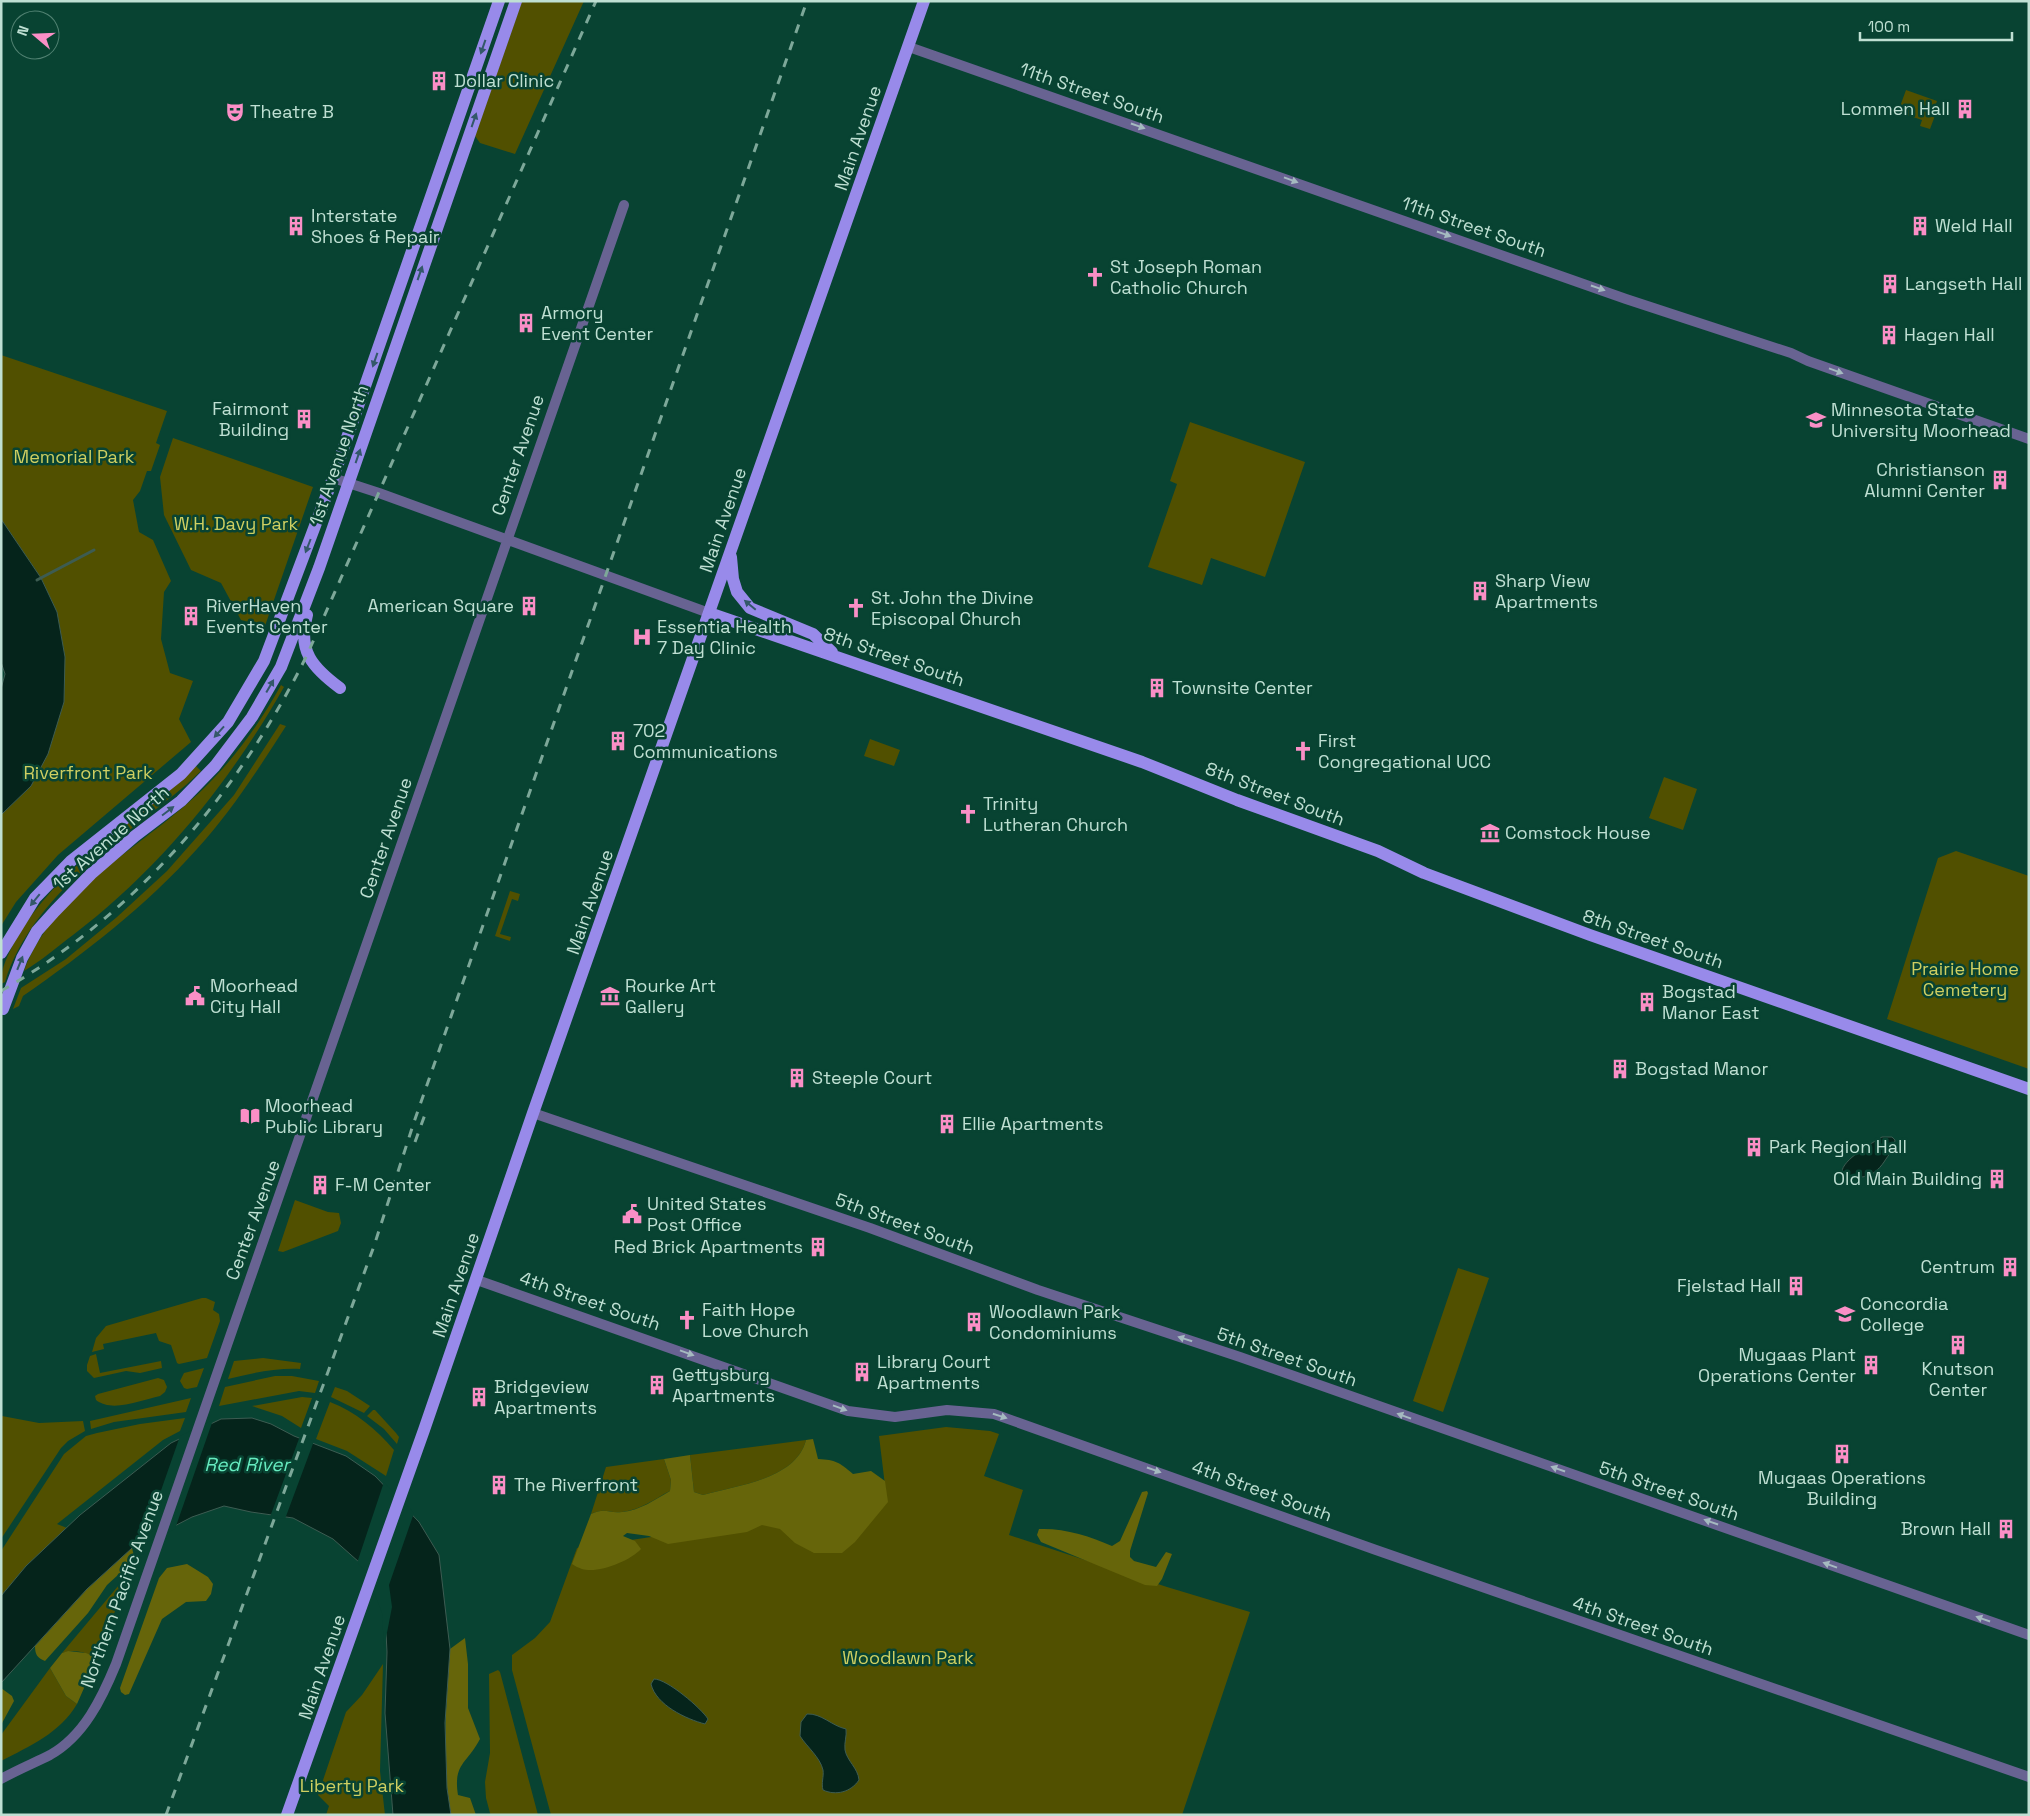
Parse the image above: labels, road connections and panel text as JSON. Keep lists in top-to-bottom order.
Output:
{
  "streets": {
    "main road": ["Main Avenue", "1st Avenue North", "8th Street South"],
    "street": [
      "11th Street South",
      "Center Avenue",
      "5th Street South",
      "4th Street South",
      "Northern Pacific Avenue"
    ]
  },
  "crossings": [
    ["11th Street South", "Main Avenue"],
    ["Main Avenue", "8th Street South"],
    ["Main Avenue", "5th Street South"],
    ["Main Avenue", "4th Street South"],
    ["1st Avenue North", "8th Street South"],
    ["Center Avenue", "8th Street South"],
    ["Center Avenue", "Northern Pacific Avenue"]
  ],
  "one_way": ["11th Street South", "5th Street South", "4th Street South"],
  "water": ["Red River"],
  "parks": [
    "Memorial Park",
    "W.H. Davy Park",
    "Riverfront Park",
    "Prairie Home Cemetery",
    "Woodlawn Park",
    "Liberty Park"
  ],
  "places": {
    "building": [
      "Dollar Clinic",
      "Lommen Hall",
      "Interstate Shoes & Repair",
      "Weld Hall",
      "Langseth Hall",
      "Armory Event Center",
      "Hagen Hall",
      "Fairmont Building",
      "Christianson Alumni Center",
      "Sharp View Apartments",
      "American Square",
      "RiverHaven Events Center",
      "Townsite Center",
      "702 Communications",
      "Bogstad Manor East",
      "Bogstad Manor",
      "Steeple Court",
      "Ellie Apartments",
      "Park Region Hall",
      "Old Main Building",
      "F-M Center",
      "Red Brick Apartments",
      "Centrum",
      "Fjelstad Hall",
      "Woodlawn Park Condominiums",
      "Knutson Center",
      "Mugaas Plant Operations Center",
      "Library Court Apartments",
      "Gettysburg Apartments",
      "Bridgeview Apartments",
      "Mugaas Operations Building",
      "The Riverfront",
      "Brown Hall"
    ],
    "theatre": ["Theatre B"],
    "church": [
      "St Joseph Roman Catholic Church",
      "St. John the Divine Episcopal Church",
      "First Congregational UCC",
      "Trinity Lutheran Church",
      "Faith Hope Love Church"
    ],
    "school or university": ["Minnesota State University Moorhead", "Concordia College"],
    "hospital": ["Essentia Health 7 Day Clinic"],
    "museum": ["Comstock House", "Rourke Art Gallery"],
    "public building": ["Moorhead City Hall", "United States Post Office"],
    "library": ["Moorhead Public Library"]
  },
  "scale_bar": "100 m",
  "north": "left"
}
